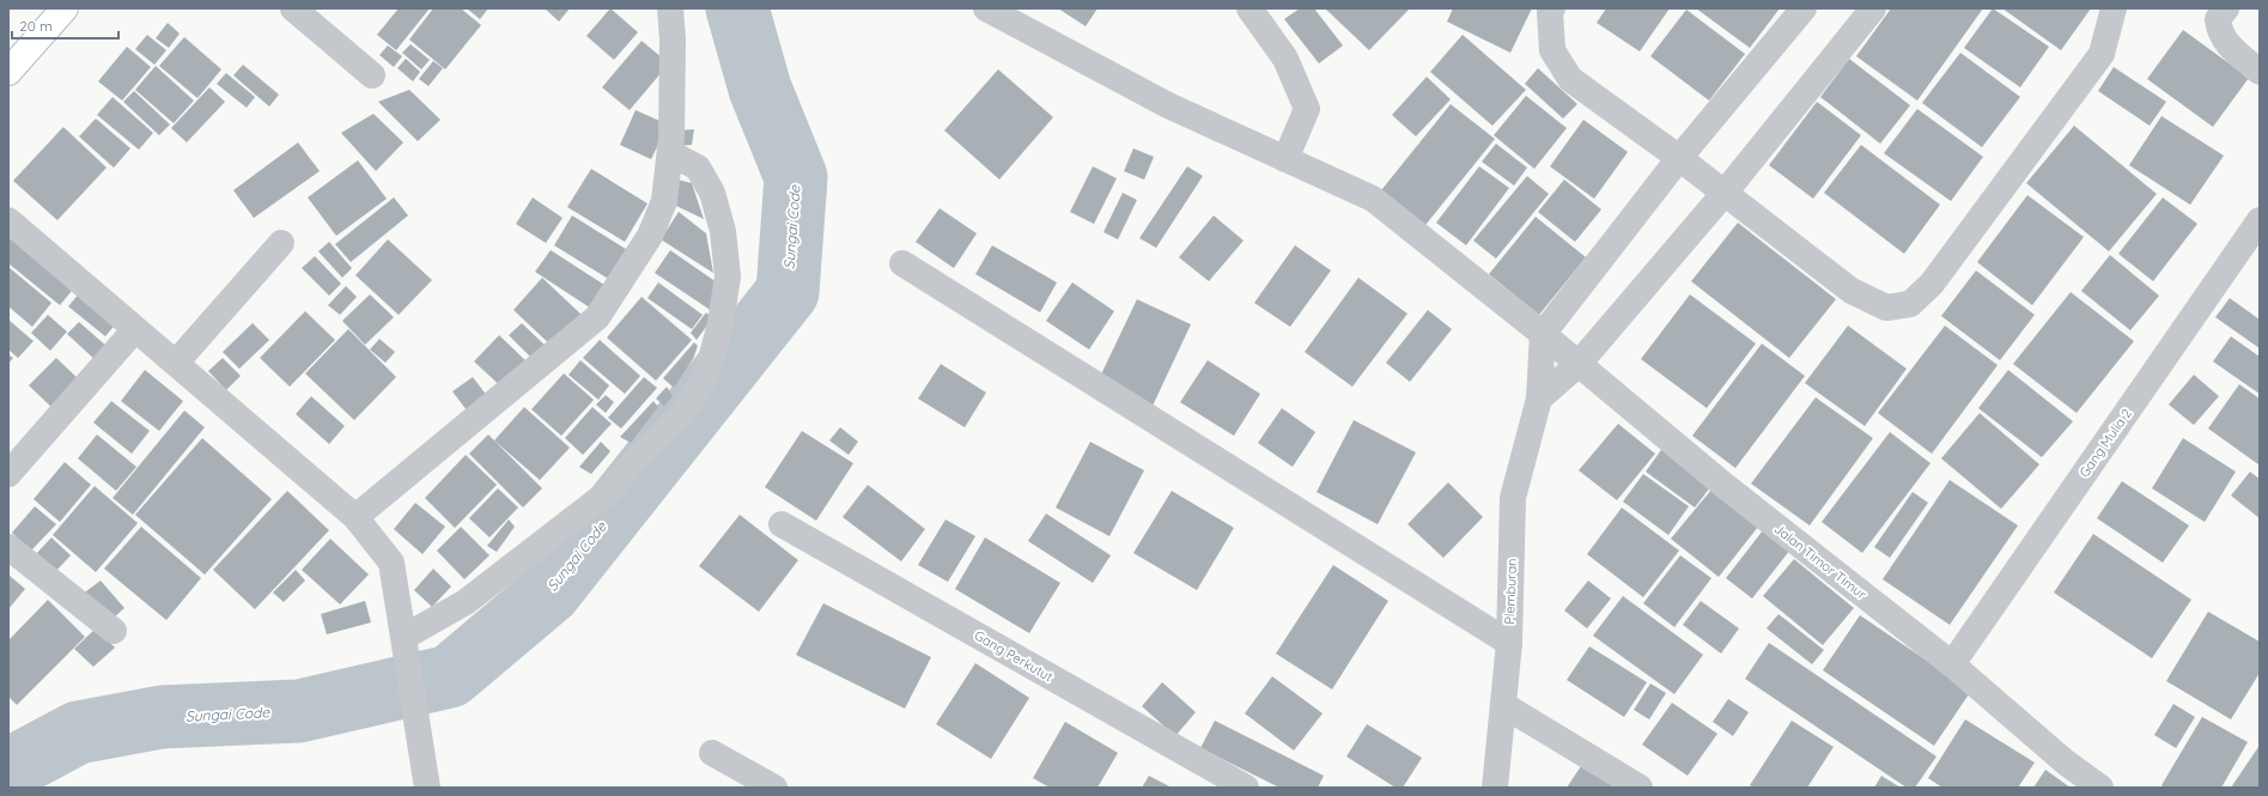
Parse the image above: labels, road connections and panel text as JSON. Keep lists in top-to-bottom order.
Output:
{
  "streets": {
    "street": [
      "Gang Mulia 2",
      "Jalan Timor Timur",
      "Plemburan",
      "Gang Perkutut"
    ]
  },
  "crossings": [
    ["Gang Mulia 2", "Jalan Timor Timur"],
    ["Jalan Timor Timur", "Plemburan"]
  ],
  "water": ["Sungai Code"],
  "scale_bar": "20 m"
}
